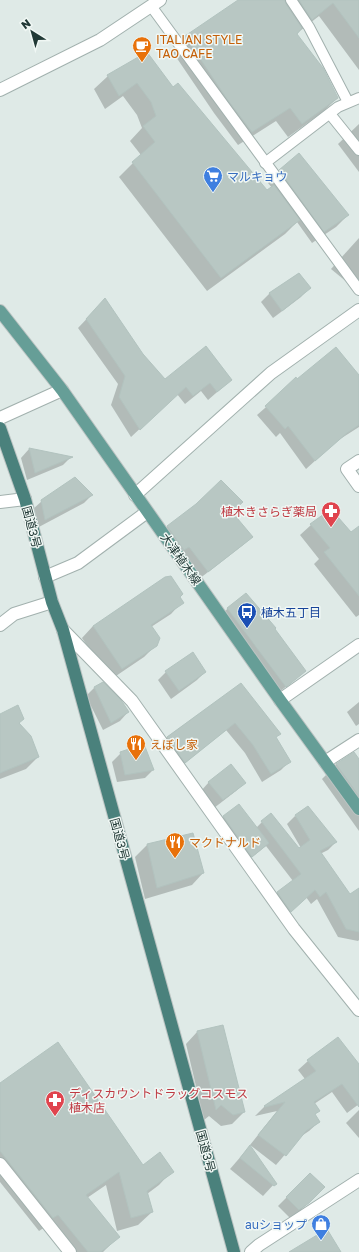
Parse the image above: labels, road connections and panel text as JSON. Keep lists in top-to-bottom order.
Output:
{
  "streets": {
    "highway": ["国道3号"],
    "main road": ["大津植木線"]
  },
  "places": {
    "cafe": ["ITALIAN STYLE TAO CAFE"],
    "supermarket": ["マルキョウ"],
    "pharmacy": ["植木きさらぎ薬局", "ディスカウントドラッグコスモス 植木店"],
    "bus stop": ["植木五丁目"],
    "restaurant": ["えぼし家", "マクドナルド"],
    "shop": ["auショップ"]
  },
  "north": "top left"
}
